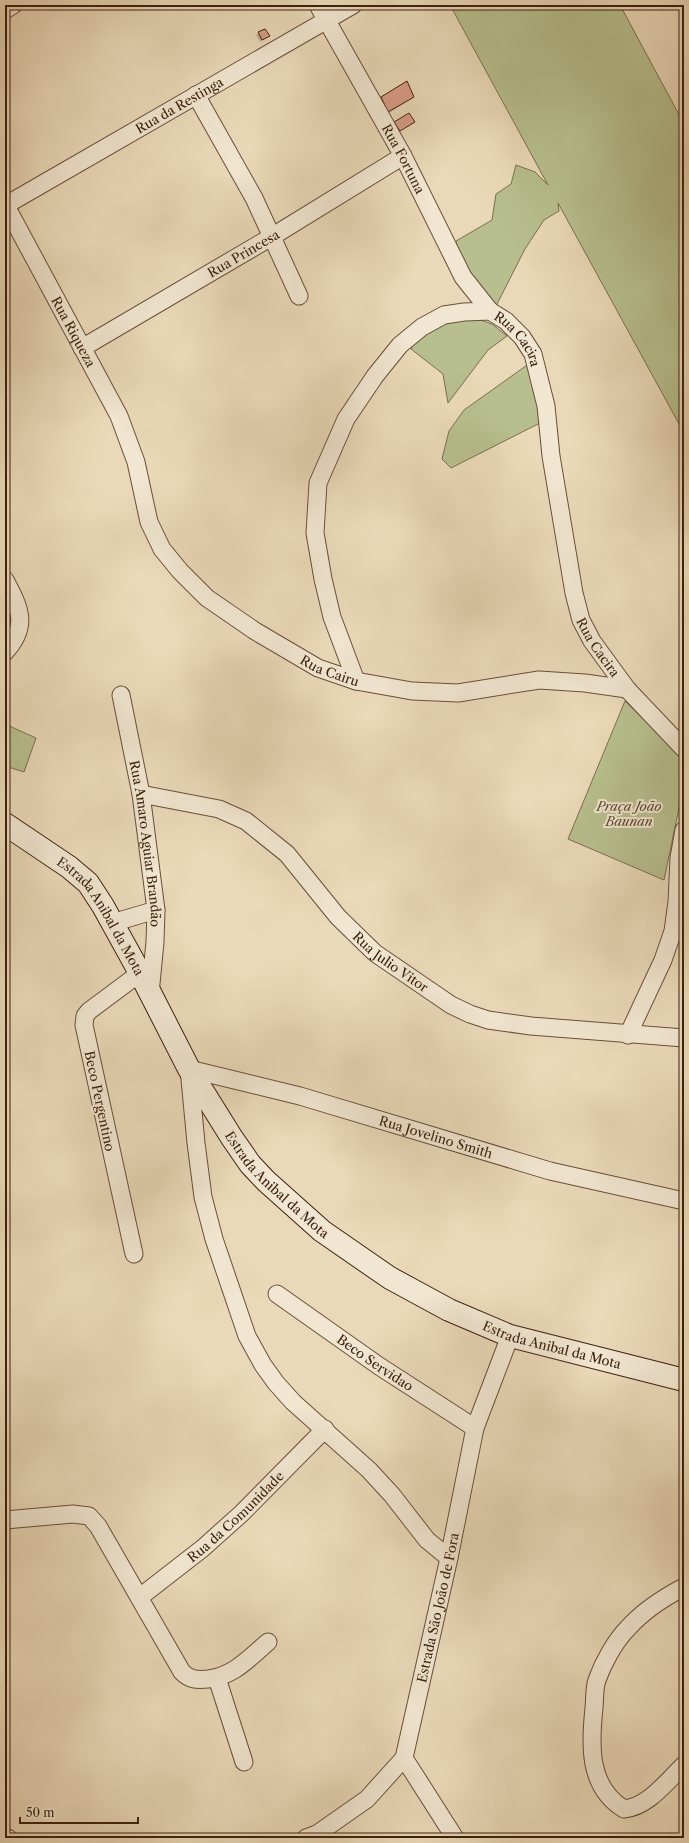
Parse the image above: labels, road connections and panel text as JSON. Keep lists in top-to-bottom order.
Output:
{
  "streets": {
    "street": [
      "Rua da Restinga",
      "Rua Fortuna",
      "Rua Princesa",
      "Rua Riqueza",
      "Rua Cacira",
      "Rua Cairu",
      "Rua Amaro Aguiar Brandão",
      "Estrada Anibal da Mota",
      "Rua Julio Vitor",
      "Beco Pergentino",
      "Rua Jovelino Smith",
      "Beco Servidao",
      "Rua da Comunidade",
      "Estrada São João de Fora"
    ]
  },
  "crossings": [
    ["Rua da Restinga", "Rua Fortuna"],
    ["Rua da Restinga", "Rua Riqueza"],
    ["Rua Fortuna", "Rua Princesa"],
    ["Rua Fortuna", "Rua Cacira"],
    ["Rua Princesa", "Rua Riqueza"],
    ["Rua Riqueza", "Rua Cairu"],
    ["Rua Cacira", "Rua Cairu"],
    ["Rua Amaro Aguiar Brandão", "Estrada Anibal da Mota"],
    ["Rua Amaro Aguiar Brandão", "Rua Julio Vitor"],
    ["Estrada Anibal da Mota", "Beco Pergentino"],
    ["Estrada Anibal da Mota", "Rua Jovelino Smith"],
    ["Estrada Anibal da Mota", "Estrada São João de Fora"],
    ["Beco Servidao", "Estrada São João de Fora"]
  ],
  "parks": ["Praça João Baunan"],
  "scale_bar": "50 m"
}
